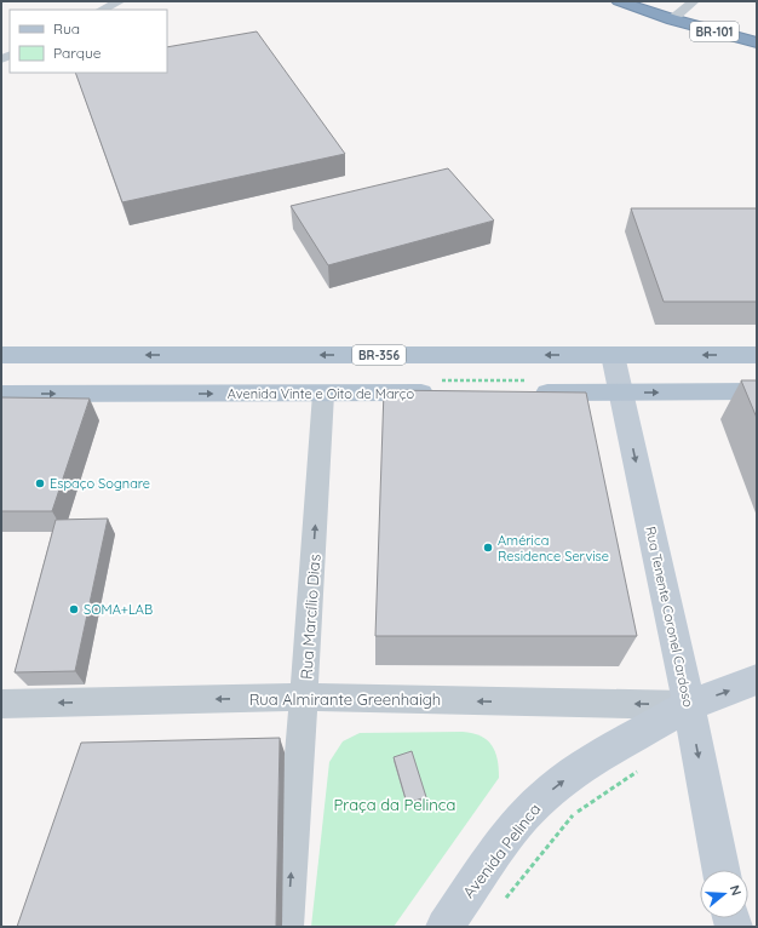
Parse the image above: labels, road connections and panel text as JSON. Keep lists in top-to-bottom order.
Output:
{
  "streets": {
    "highway": ["BR-101"],
    "main road": [
      "BR-356",
      "Avenida Vinte e Oito de Março",
      "Rua Tenente Coronel Cardoso",
      "Avenida Pelinca"
    ],
    "street": ["Rua Marcílio Dias", "Rua Almirante Greenhaigh"]
  },
  "crossings": [
    ["BR-356", "Rua Tenente Coronel Cardoso"],
    ["Avenida Vinte e Oito de Março", "Rua Marcílio Dias"],
    ["Rua Marcílio Dias", "Rua Almirante Greenhaigh"],
    ["Rua Tenente Coronel Cardoso", "Rua Almirante Greenhaigh"],
    ["Rua Tenente Coronel Cardoso", "Avenida Pelinca"],
    ["Rua Almirante Greenhaigh", "Avenida Pelinca"]
  ],
  "one_way": [
    "Rua Marcílio Dias",
    "Rua Tenente Coronel Cardoso",
    "Rua Almirante Greenhaigh",
    "Avenida Pelinca"
  ],
  "parks": ["Praça da Pelinca"],
  "places": ["Espaço Sognare", "América Residence Servise", "SOMA+LAB"],
  "legend": ["Rua", "Parque"],
  "north": "right"
}
